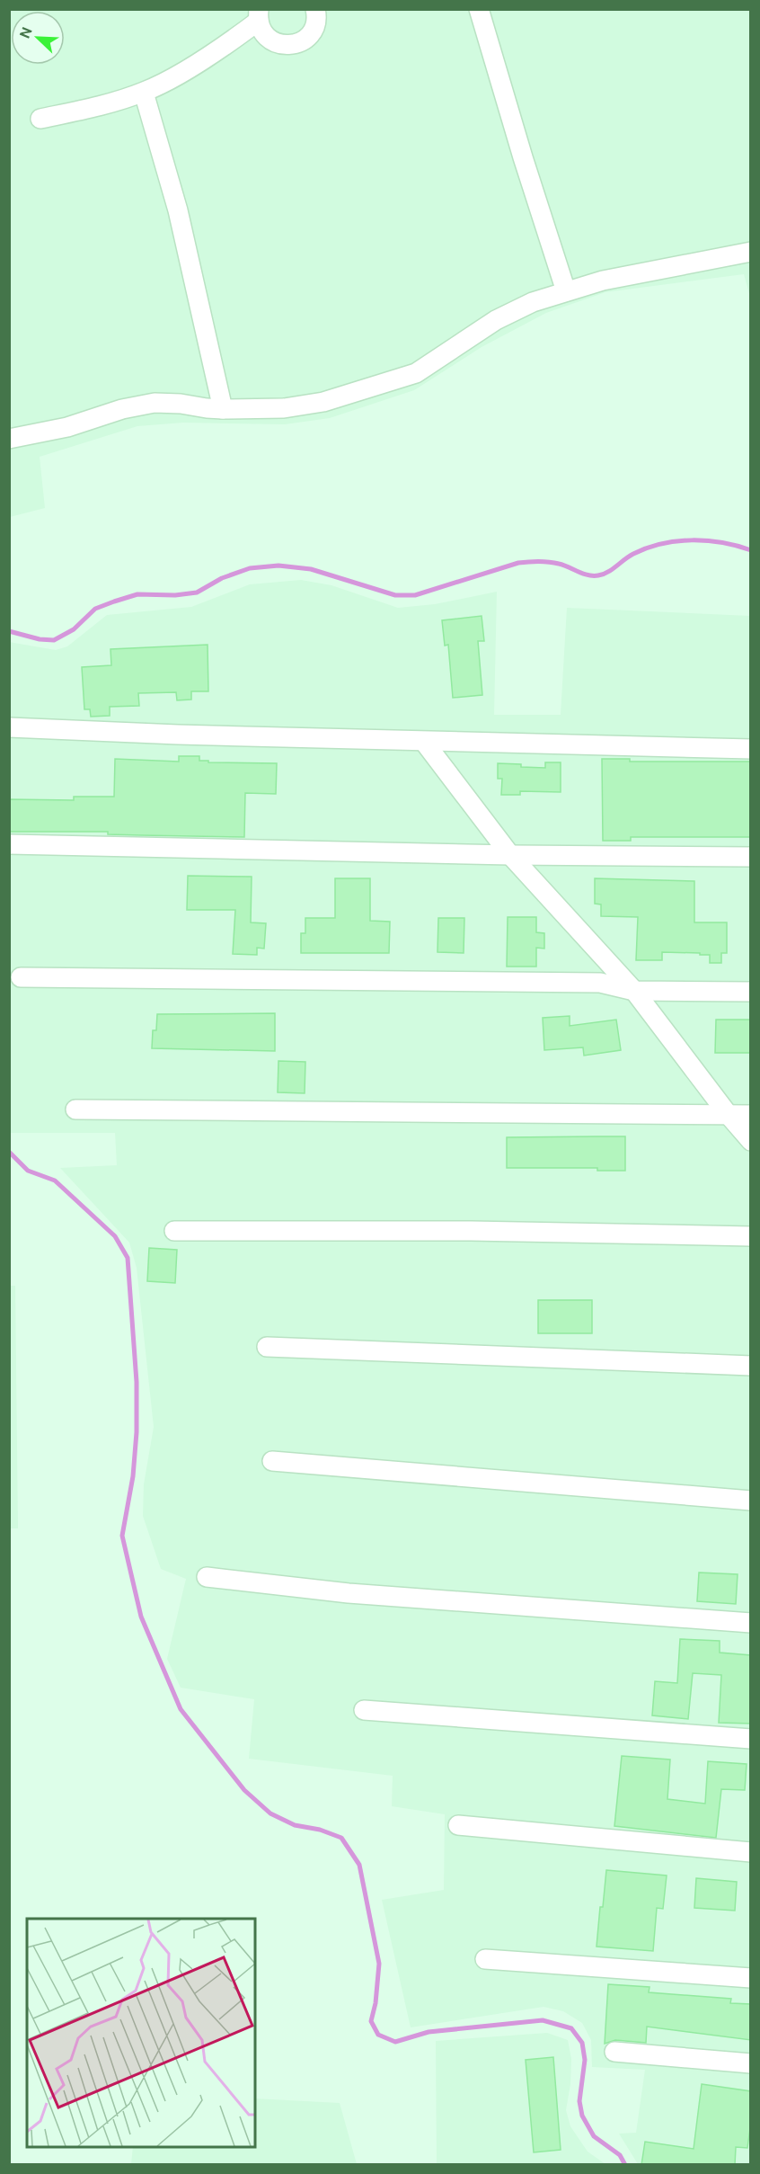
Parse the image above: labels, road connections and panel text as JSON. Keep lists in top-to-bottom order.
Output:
{
  "north": "top left"
}
